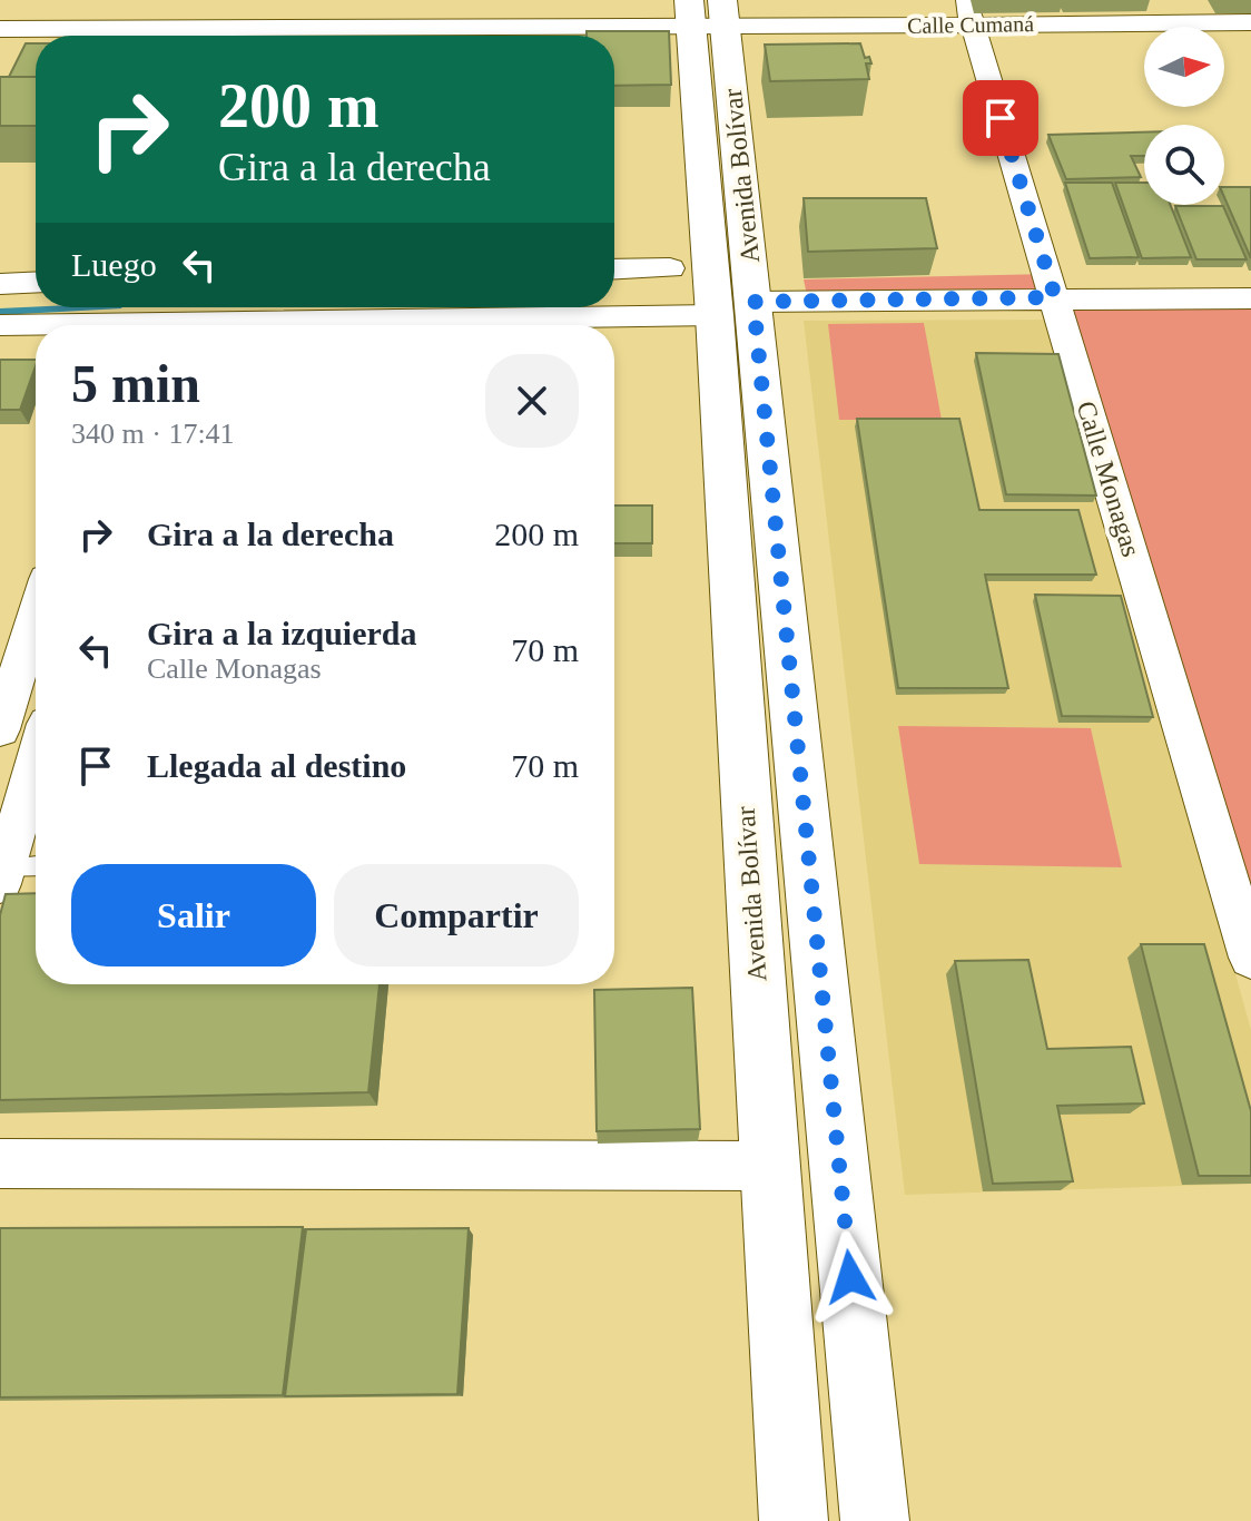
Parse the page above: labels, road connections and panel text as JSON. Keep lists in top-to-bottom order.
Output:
{
  "streets": {
    "street": ["Calle Cumaná", "Avenida Bolívar", "Calle Monagas"]
  },
  "crossings": [
    ["Calle Cumaná", "Avenida Bolívar"],
    ["Calle Cumaná", "Calle Monagas"]
  ],
  "north": "right",
  "page": {
    "turn": ["200 m", "Gira a la derecha"],
    "then": "Luego",
    "heading": ["5 min", "340 m · 17:41"],
    "list": [
      {
        "name": "Gira a la derecha",
        "value": "200 m"
      },
      {
        "name": "Gira a la izquierda",
        "note": "Calle Monagas",
        "value": "70 m"
      },
      {
        "name": "Llegada al destino",
        "value": "70 m"
      }
    ],
    "buttons": ["Salir", "Compartir"]
  }
}
